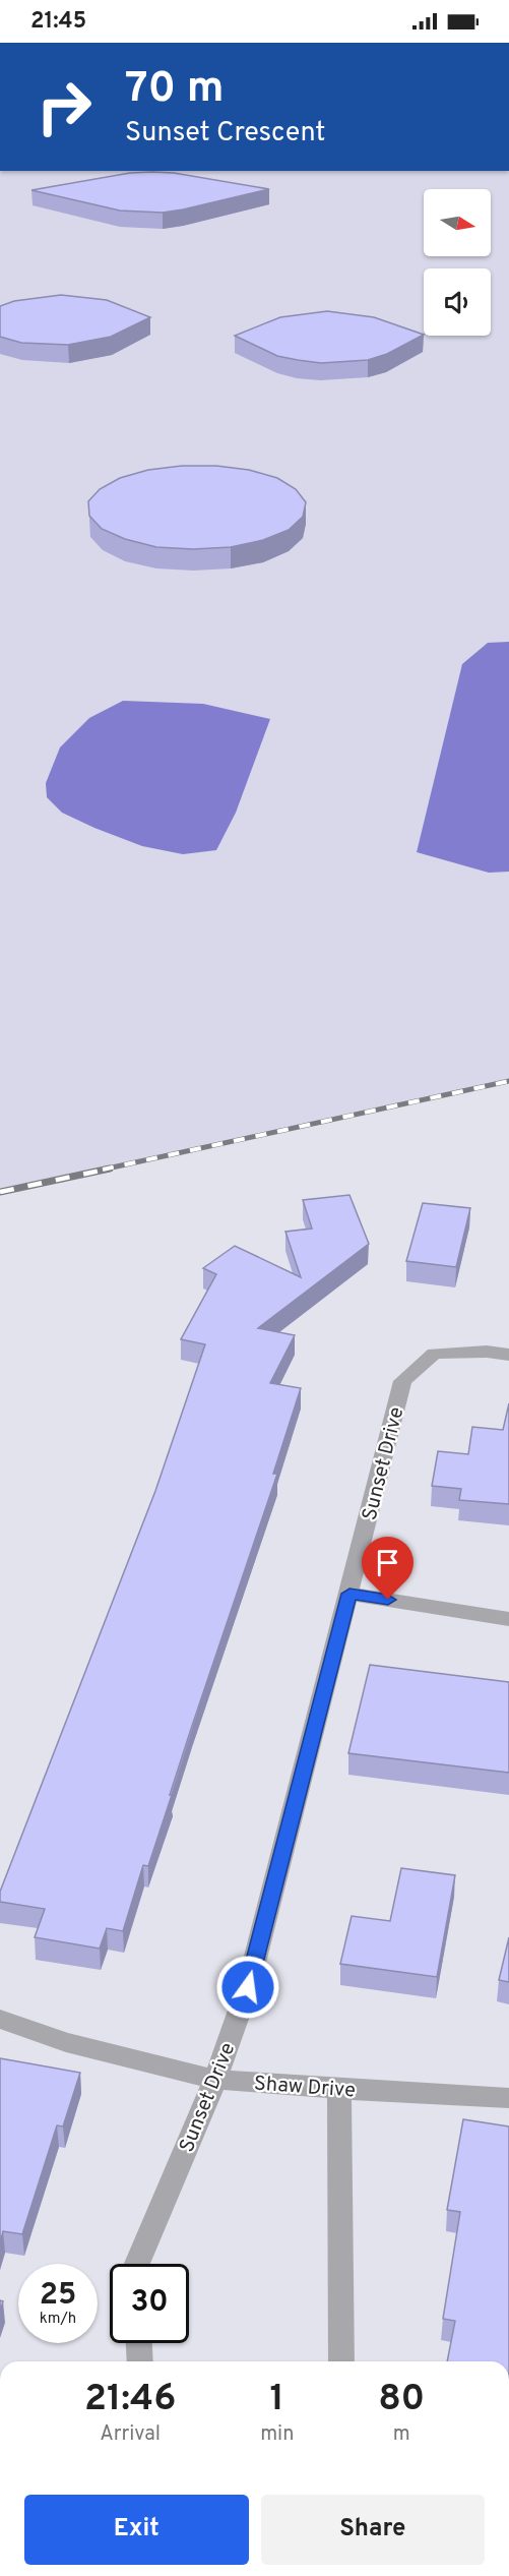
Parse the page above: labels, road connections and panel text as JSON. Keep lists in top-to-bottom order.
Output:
{
  "streets": {
    "street": ["Sunset Drive", "Shaw Drive"]
  },
  "crossings": [
    ["Sunset Drive", "Shaw Drive"]
  ],
  "north": "right",
  "page": {
    "status": "21:45",
    "turn": ["70 m", "Sunset Crescent"],
    "speed": "25 km/h",
    "limit": "30",
    "eta": [
      "21:46",
      "Arrival",
      "1",
      "min",
      "80",
      "m"
    ],
    "buttons": ["Exit", "Share"]
  }
}
